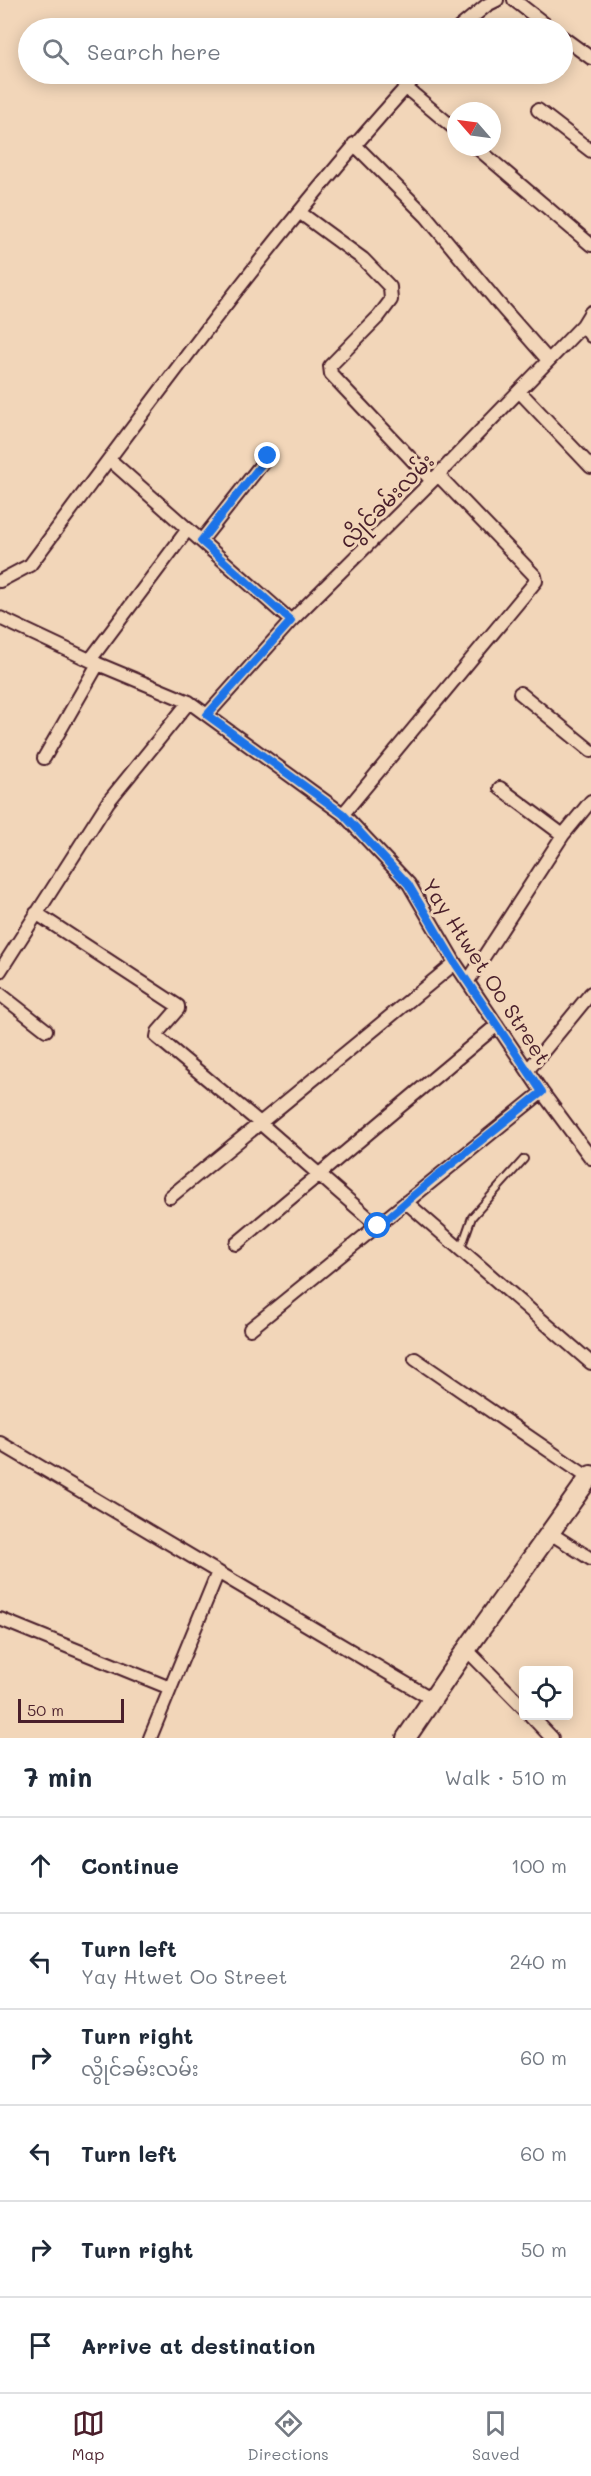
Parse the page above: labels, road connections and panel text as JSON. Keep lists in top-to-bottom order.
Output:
{
  "streets": {
    "street": ["လွိုင်ခမ်းလမ်း", "Yay Htwet Oo Street"]
  },
  "crossings": [
    ["လွိုင်ခမ်းလမ်း", "Yay Htwet Oo Street"]
  ],
  "scale_bar": "50 m",
  "north": "top left",
  "page": {
    "search": "Search here",
    "scale": "50 m",
    "heading": ["7 min", "Walk · 510 m"],
    "list": [
      ["Continue", "100 m"],
      ["Turn left", "Yay Htwet Oo Street", "240 m"],
      ["Turn right", "လွိုင်ခမ်းလမ်း", "60 m"],
      ["Turn left", "60 m"],
      ["Turn right", "50 m"],
      "Arrive at destination"
    ],
    "nav": ["Map", "Directions", "Saved"]
  }
}
